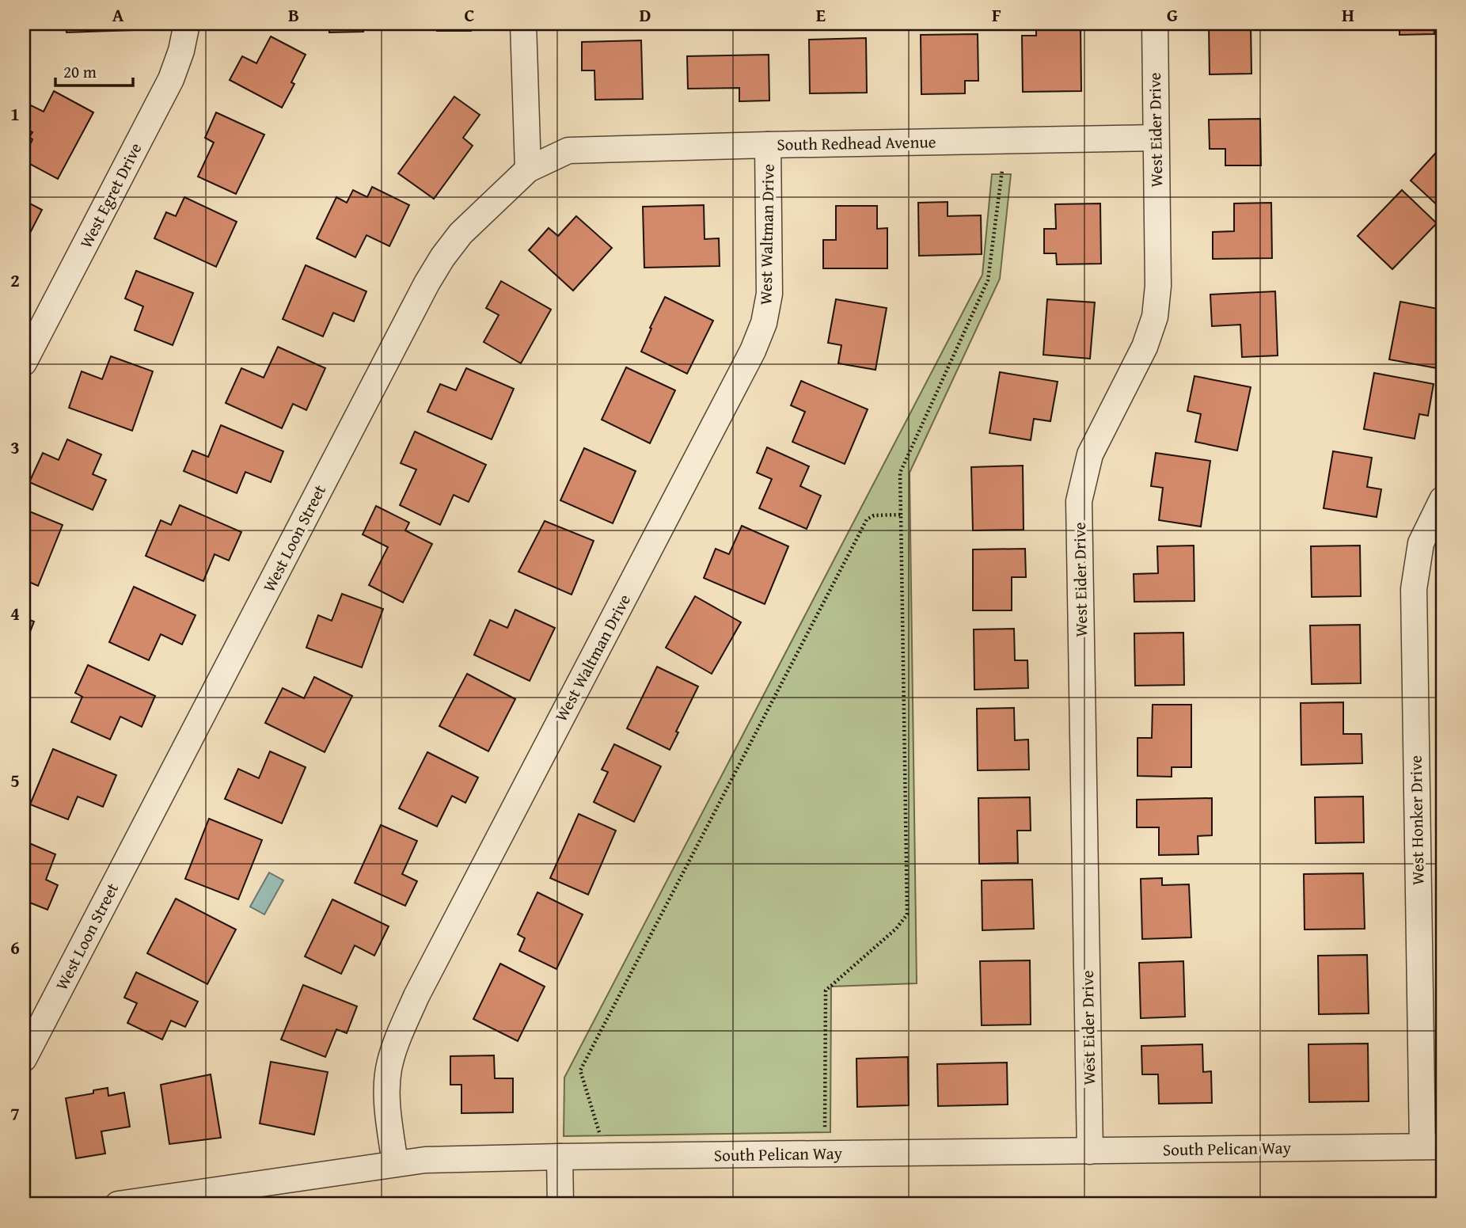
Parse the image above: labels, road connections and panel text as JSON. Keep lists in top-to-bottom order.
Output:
{
  "streets": {
    "street": [
      "West Eider Drive",
      "South Redhead Avenue",
      "West Egret Drive",
      "West Waltman Drive",
      "West Loon Street",
      "West Honker Drive",
      "South Pelican Way"
    ]
  },
  "crossings": [
    ["West Eider Drive", "South Redhead Avenue"],
    ["West Eider Drive", "South Pelican Way"],
    ["South Redhead Avenue", "West Waltman Drive"],
    ["South Redhead Avenue", "West Loon Street"],
    ["West Waltman Drive", "South Pelican Way"],
    ["West Honker Drive", "South Pelican Way"]
  ],
  "scale_bar": "20 m",
  "grid": {
    "columns": [
      "A",
      "B",
      "C",
      "D",
      "E",
      "F",
      "G",
      "H"
    ],
    "rows": [
      "1",
      "2",
      "3",
      "4",
      "5",
      "6",
      "7"
    ]
  }
}
